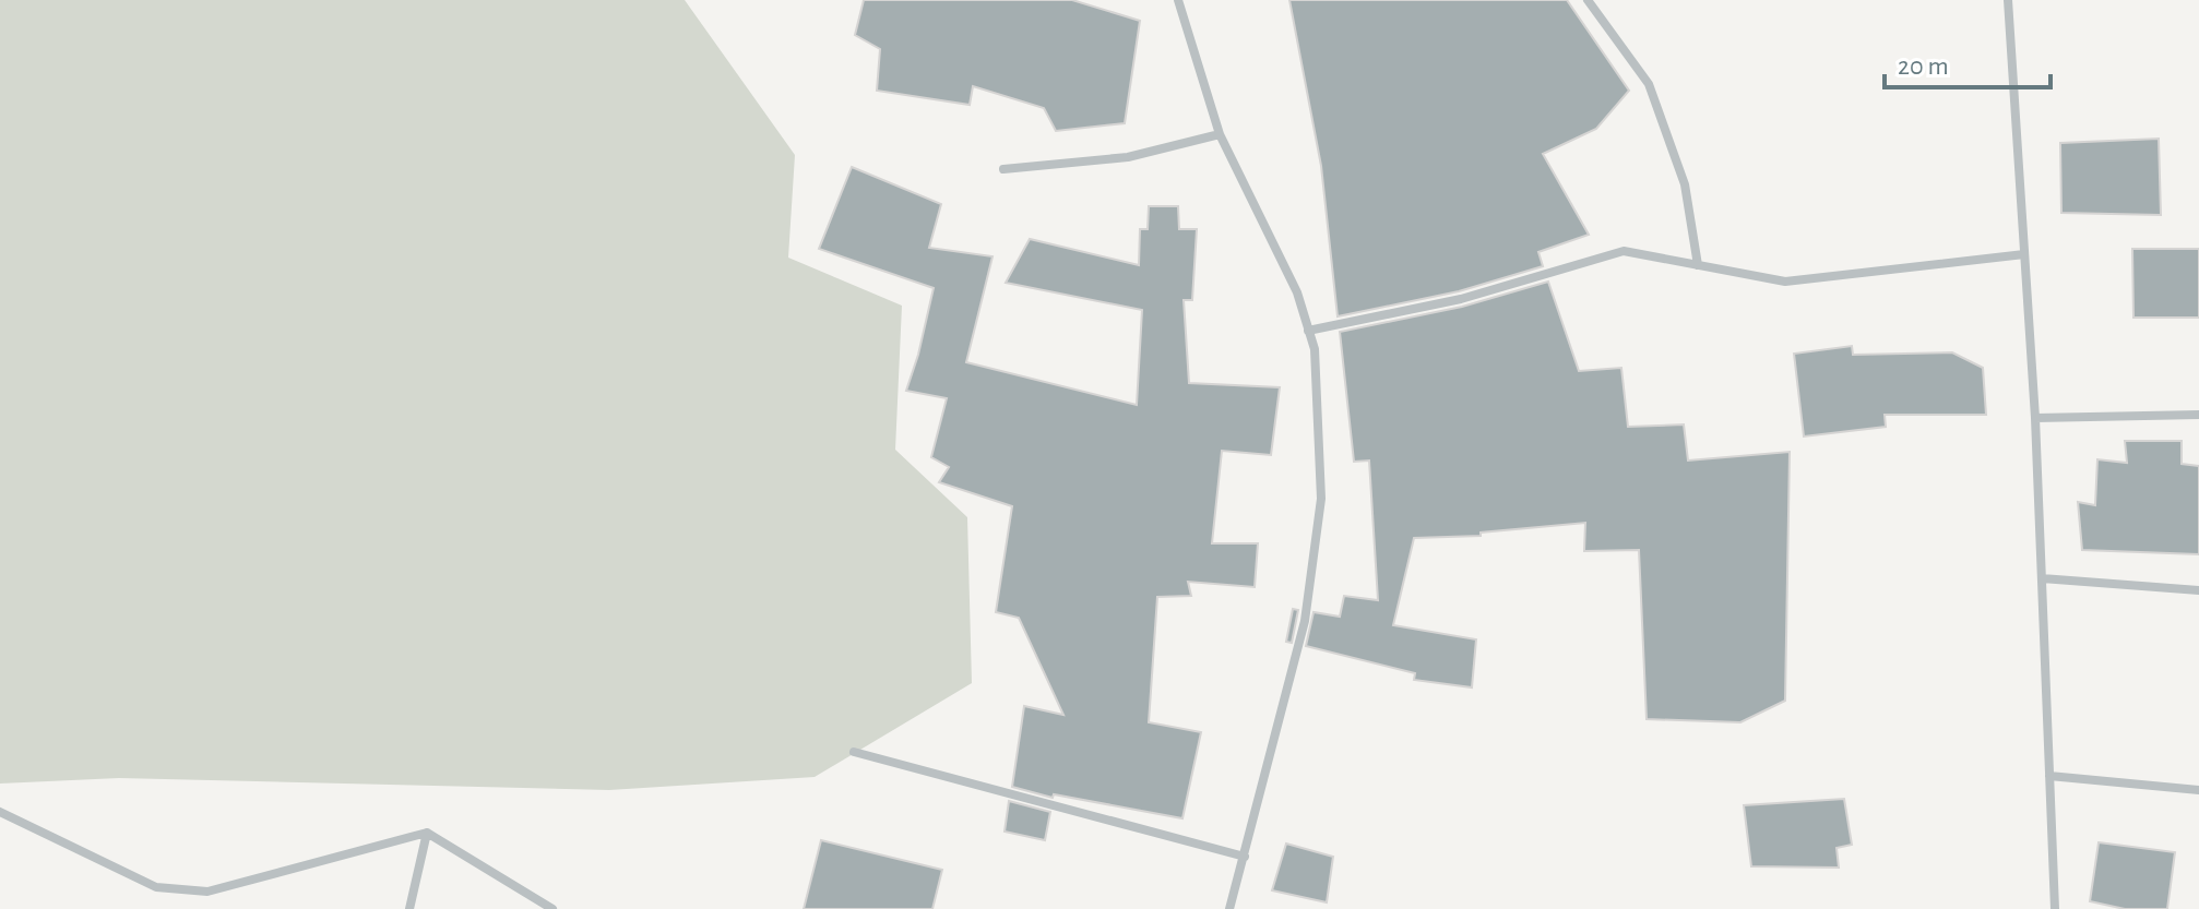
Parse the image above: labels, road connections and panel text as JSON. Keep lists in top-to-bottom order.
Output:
{
  "scale_bar": "20 m"
}
